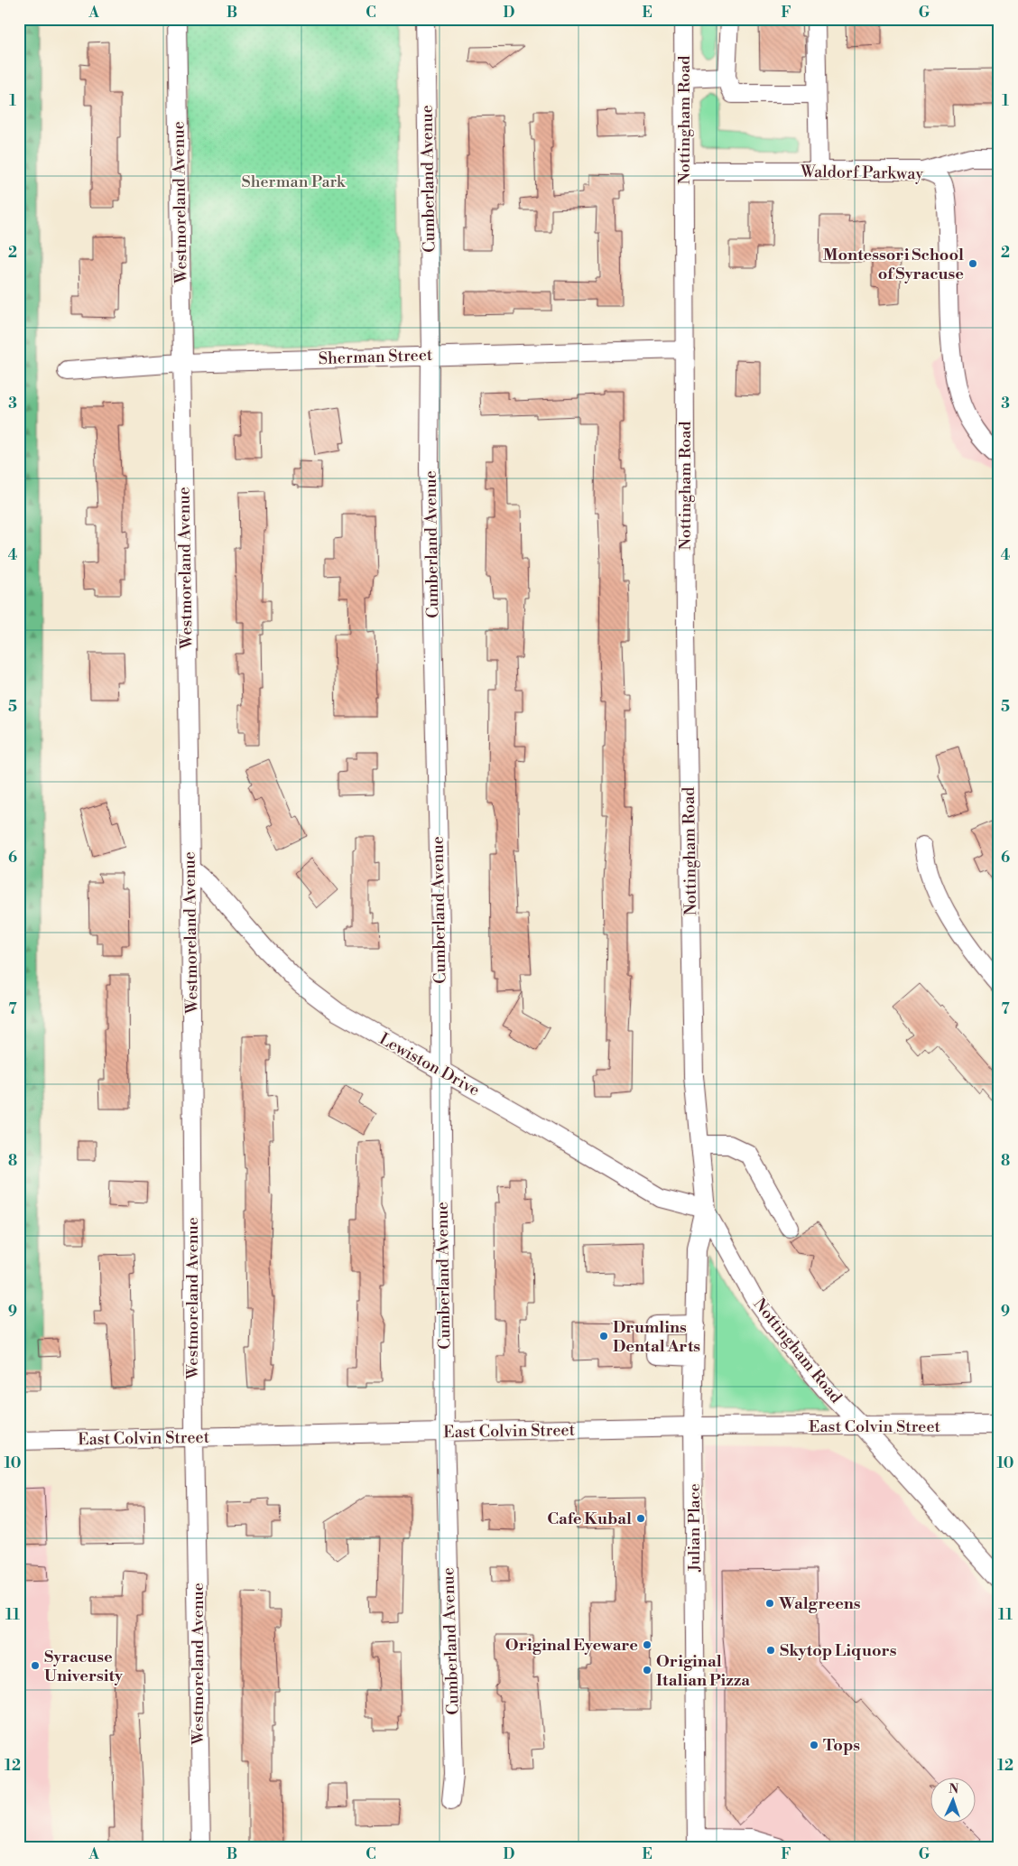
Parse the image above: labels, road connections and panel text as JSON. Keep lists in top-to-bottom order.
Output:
{
  "streets": {
    "street": [
      "Nottingham Road",
      "Waldorf Parkway",
      "Cumberland Avenue",
      "Westmoreland Avenue",
      "Sherman Street",
      "Lewiston Drive",
      "East Colvin Street",
      "Julian Place"
    ]
  },
  "crossings": [
    ["Nottingham Road", "Waldorf Parkway"],
    ["Nottingham Road", "Sherman Street"],
    ["Nottingham Road", "Lewiston Drive"],
    ["Nottingham Road", "East Colvin Street"],
    ["Nottingham Road", "Julian Place"],
    ["Cumberland Avenue", "Sherman Street"],
    ["Cumberland Avenue", "Lewiston Drive"],
    ["Cumberland Avenue", "East Colvin Street"],
    ["Westmoreland Avenue", "Sherman Street"],
    ["Westmoreland Avenue", "Lewiston Drive"],
    ["Westmoreland Avenue", "East Colvin Street"],
    ["Lewiston Drive", "Julian Place"],
    ["East Colvin Street", "Julian Place"]
  ],
  "parks": ["Sherman Park"],
  "places": [
    "Montessori School of Syracuse",
    "Drumlins Dental Arts",
    "Cafe Kubal",
    "Walgreens",
    "Original Eyeware",
    "Skytop Liquors",
    "Syracuse University",
    "Original Italian Pizza",
    "Tops"
  ],
  "north": "top",
  "grid": {
    "columns": [
      "A",
      "B",
      "C",
      "D",
      "E",
      "F",
      "G"
    ],
    "rows": [
      "1",
      "2",
      "3",
      "4",
      "5",
      "6",
      "7",
      "8",
      "9",
      "10",
      "11",
      "12"
    ]
  }
}
